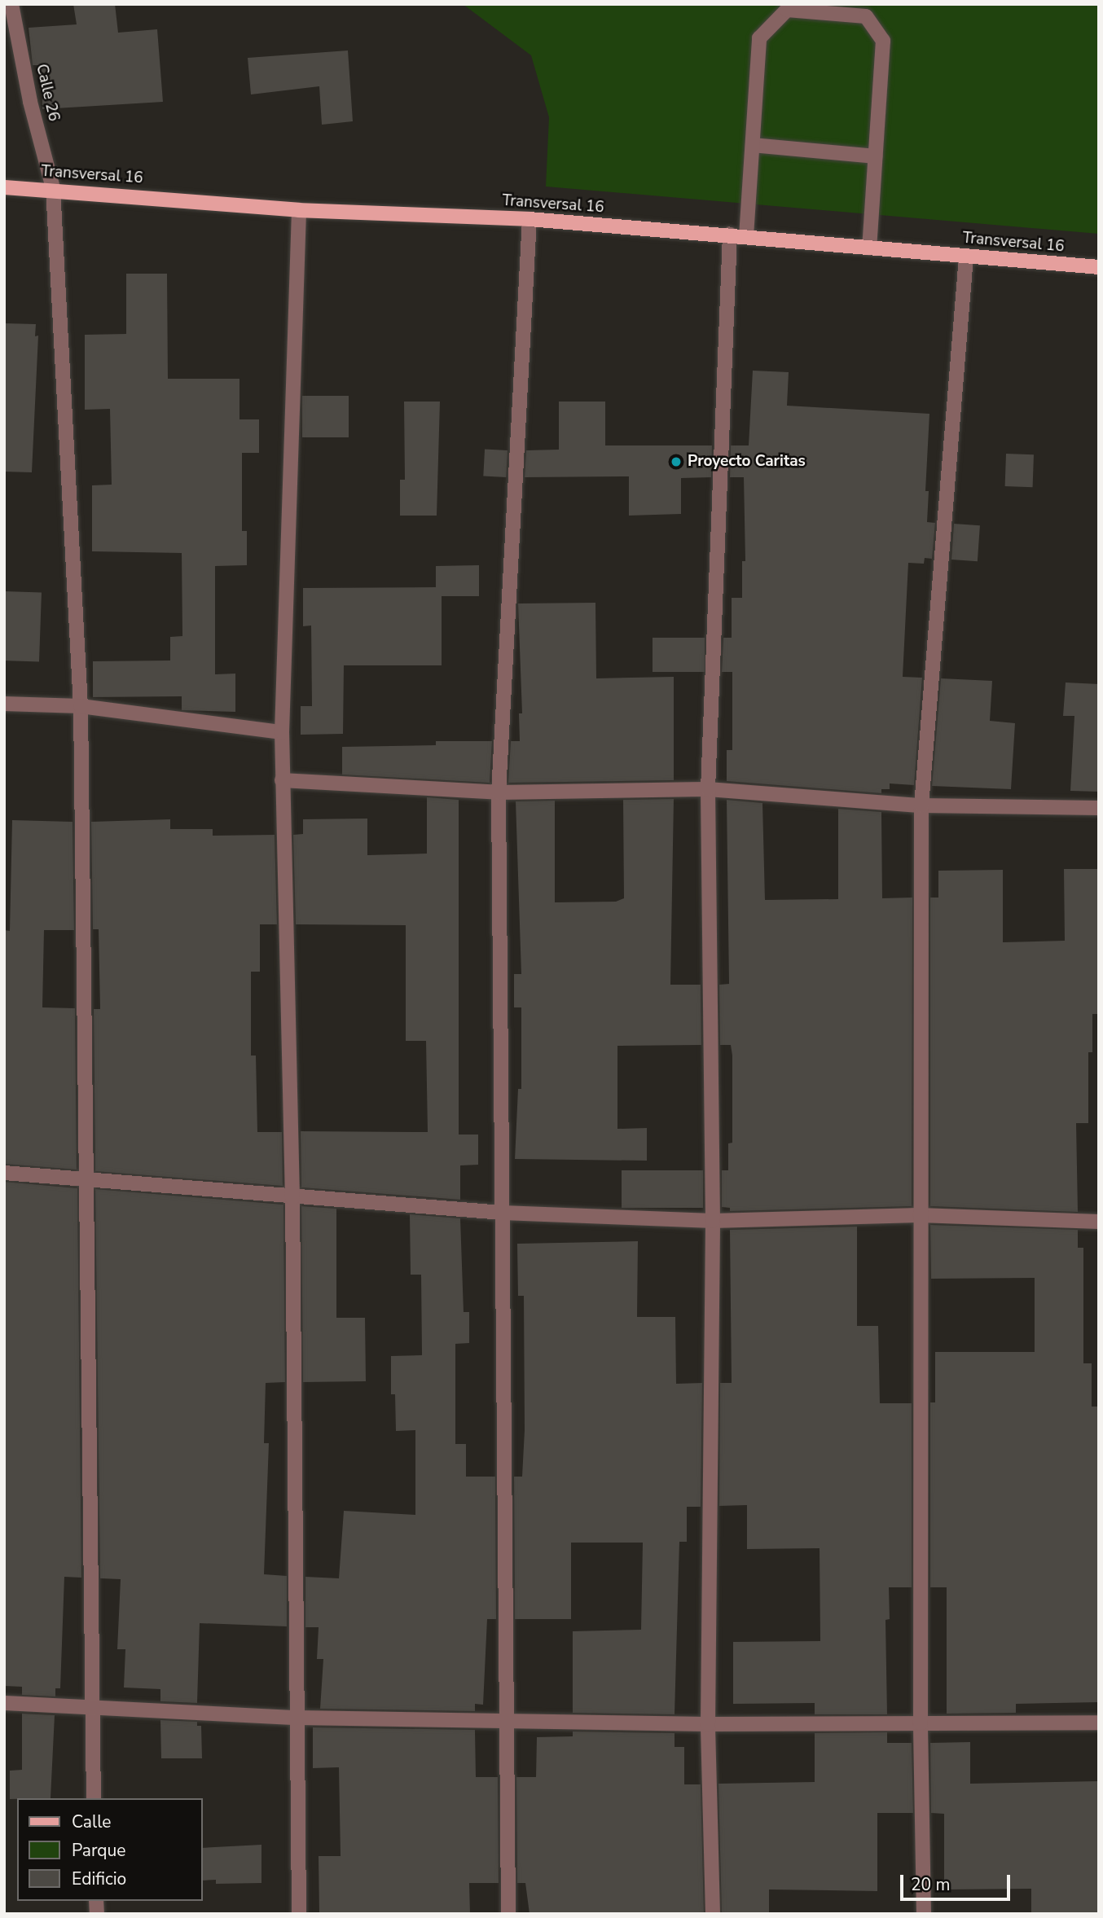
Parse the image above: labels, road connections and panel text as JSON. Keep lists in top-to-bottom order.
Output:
{
  "streets": {
    "main road": ["Transversal 16"],
    "street": ["Calle 26"]
  },
  "crossings": [
    ["Calle 26", "Transversal 16"]
  ],
  "places": ["Proyecto Caritas"],
  "legend": ["Calle", "Parque", "Edificio"],
  "scale_bar": "20 m"
}
